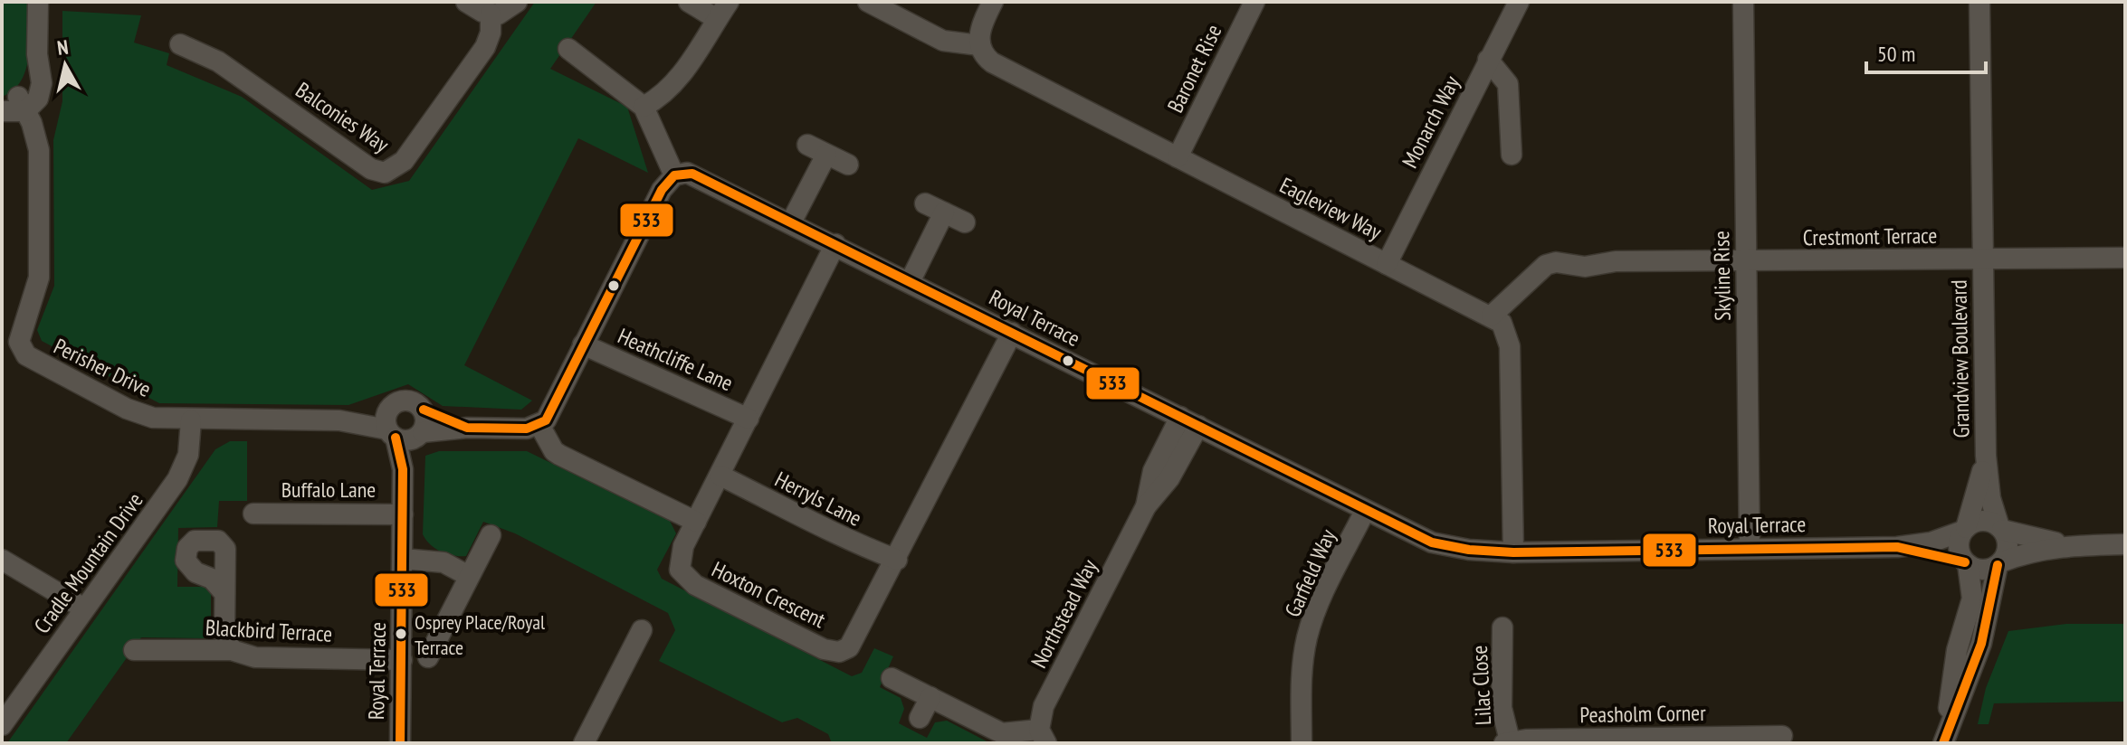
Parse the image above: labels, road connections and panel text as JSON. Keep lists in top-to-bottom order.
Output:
{
  "streets": {
    "street": [
      "Baronet Rise",
      "Balconies Way",
      "Monarch Way",
      "Eagleview Way",
      "Crestmont Terrace",
      "Skyline Rise",
      "Royal Terrace",
      "Grandview Boulevard",
      "Heathcliffe Lane",
      "Perisher Drive",
      "Buffalo Lane",
      "Herryls Lane",
      "Cradle Mountain Drive",
      "Garfield Way",
      "Hoxton Crescent",
      "Northstead Way",
      "Blackbird Terrace",
      "Lilac Close",
      "Peasholm Corner"
    ]
  },
  "crossings": [
    ["Baronet Rise", "Eagleview Way"],
    ["Monarch Way", "Eagleview Way"],
    ["Eagleview Way", "Crestmont Terrace"],
    ["Crestmont Terrace", "Skyline Rise"],
    ["Crestmont Terrace", "Grandview Boulevard"],
    ["Skyline Rise", "Royal Terrace"],
    ["Royal Terrace", "Grandview Boulevard"],
    ["Royal Terrace", "Perisher Drive"],
    ["Royal Terrace", "Buffalo Lane"],
    ["Royal Terrace", "Garfield Way"],
    ["Royal Terrace", "Hoxton Crescent"],
    ["Royal Terrace", "Northstead Way"],
    ["Royal Terrace", "Blackbird Terrace"],
    ["Heathcliffe Lane", "Hoxton Crescent"],
    ["Perisher Drive", "Cradle Mountain Drive"],
    ["Herryls Lane", "Hoxton Crescent"],
    ["Lilac Close", "Peasholm Corner"]
  ],
  "places": ["Osprey Place/Royal Terrace"],
  "lines": ["transit line 533"],
  "scale_bar": "50 m",
  "north": "top"
}
